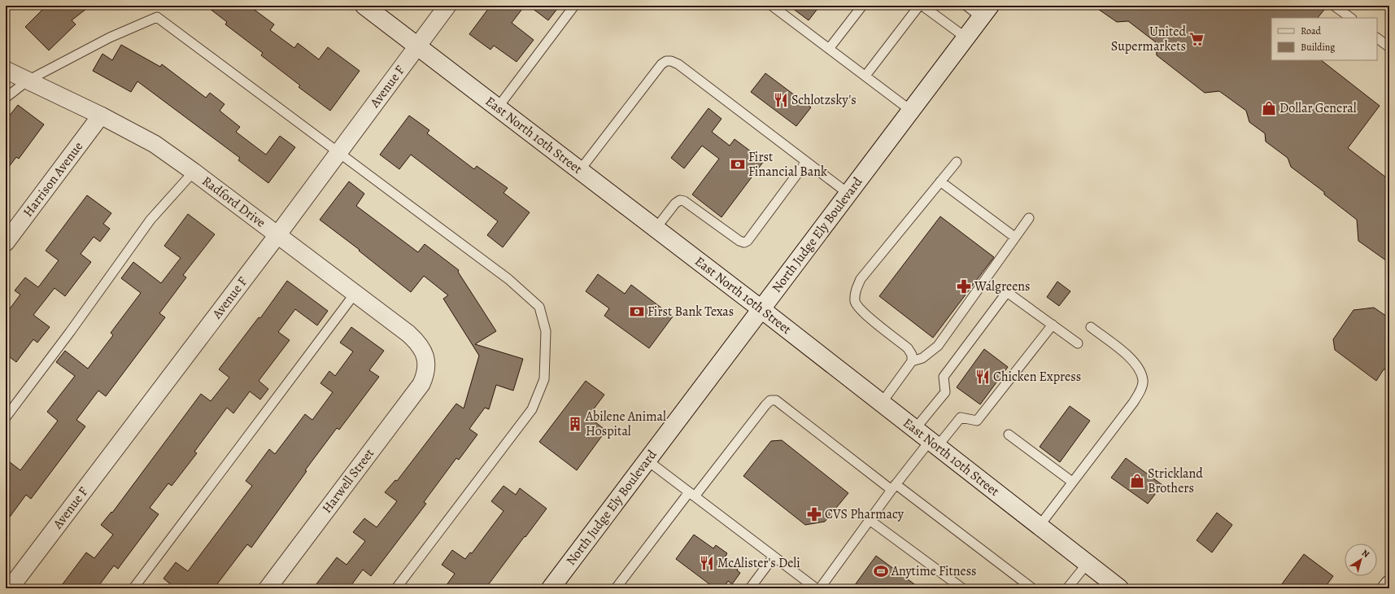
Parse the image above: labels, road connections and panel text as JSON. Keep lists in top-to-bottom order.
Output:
{
  "streets": {
    "main road": ["East North 10th Street", "North Judge Ely Boulevard"],
    "street": [
      "Avenue F",
      "Harrison Avenue",
      "Radford Drive",
      "Harwell Street"
    ]
  },
  "crossings": [
    ["Avenue F", "East North 10th Street"],
    ["Avenue F", "Radford Drive"],
    ["East North 10th Street", "North Judge Ely Boulevard"],
    ["Harrison Avenue", "Radford Drive"],
    ["Radford Drive", "Harwell Street"]
  ],
  "places": {
    "supermarket": ["United Supermarkets"],
    "restaurant": ["Schlotzsky's", "Chicken Express", "McAlister's Deli"],
    "shop": ["Dollar General", "Strickland Brothers"],
    "bank": ["First Financial Bank", "First Bank Texas"],
    "pharmacy": ["Walgreens", "CVS Pharmacy"],
    "building": ["Abilene Animal Hospital"],
    "sports": ["Anytime Fitness"]
  },
  "legend": ["Road", "Building"],
  "north": "top right"
}
